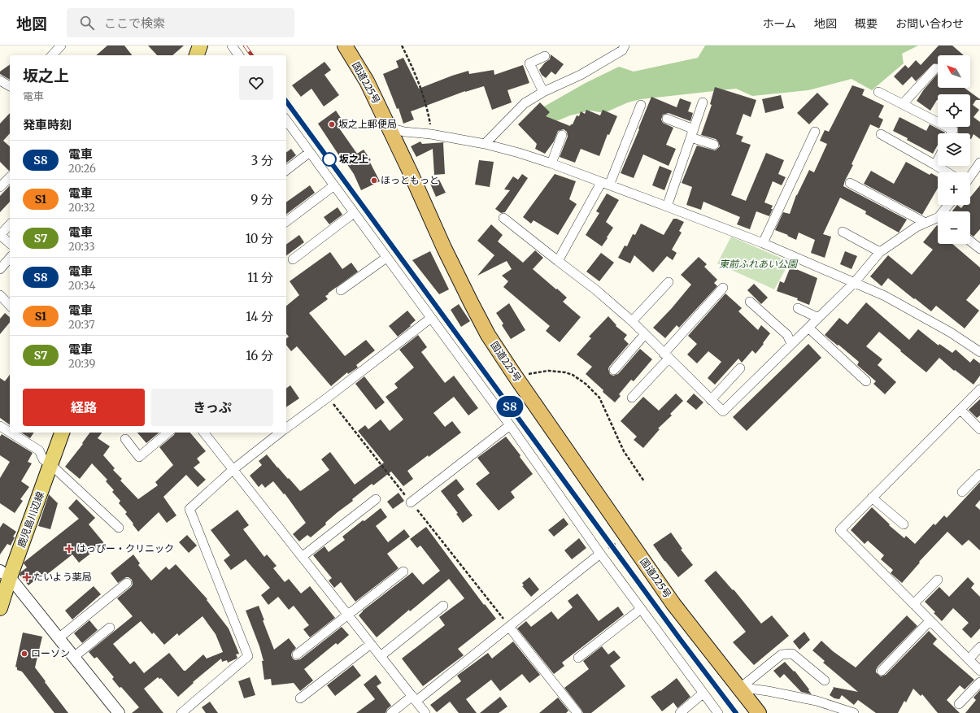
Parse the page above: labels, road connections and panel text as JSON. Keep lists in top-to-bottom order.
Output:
{
  "streets": {
    "highway": ["国道225号"],
    "main road": ["鹿児島川辺線"]
  },
  "parks": ["東前ふれあい公園"],
  "places": {
    "other": [
      "坂之上郵便局",
      "坂之上",
      "ほっともっと",
      "ローソン"
    ],
    "health": ["はっぴー・クリニック", "たいよう薬局"]
  },
  "north": "top left",
  "page": {
    "header": "地図",
    "search": "ここで検索",
    "nav": [
      "ホーム",
      "地図",
      "概要",
      "お問い合わせ"
    ],
    "on_map": "S8",
    "map_buttons": ["+", "−"],
    "heading": [
      ["坂之上", "電車"],
      "発車時刻"
    ],
    "list": [
      {
        "mark": "S8",
        "name": "電車",
        "note": "20:26",
        "value": "3 分"
      },
      {
        "mark": "S1",
        "name": "電車",
        "note": "20:32",
        "value": "9 分"
      },
      {
        "mark": "S7",
        "name": "電車",
        "note": "20:33",
        "value": "10 分"
      },
      {
        "mark": "S8",
        "name": "電車",
        "note": "20:34",
        "value": "11 分"
      },
      {
        "mark": "S1",
        "name": "電車",
        "note": "20:37",
        "value": "14 分"
      },
      {
        "mark": "S7",
        "name": "電車",
        "note": "20:39",
        "value": "16 分"
      }
    ],
    "buttons": ["経路", "きっぷ"]
  }
}
